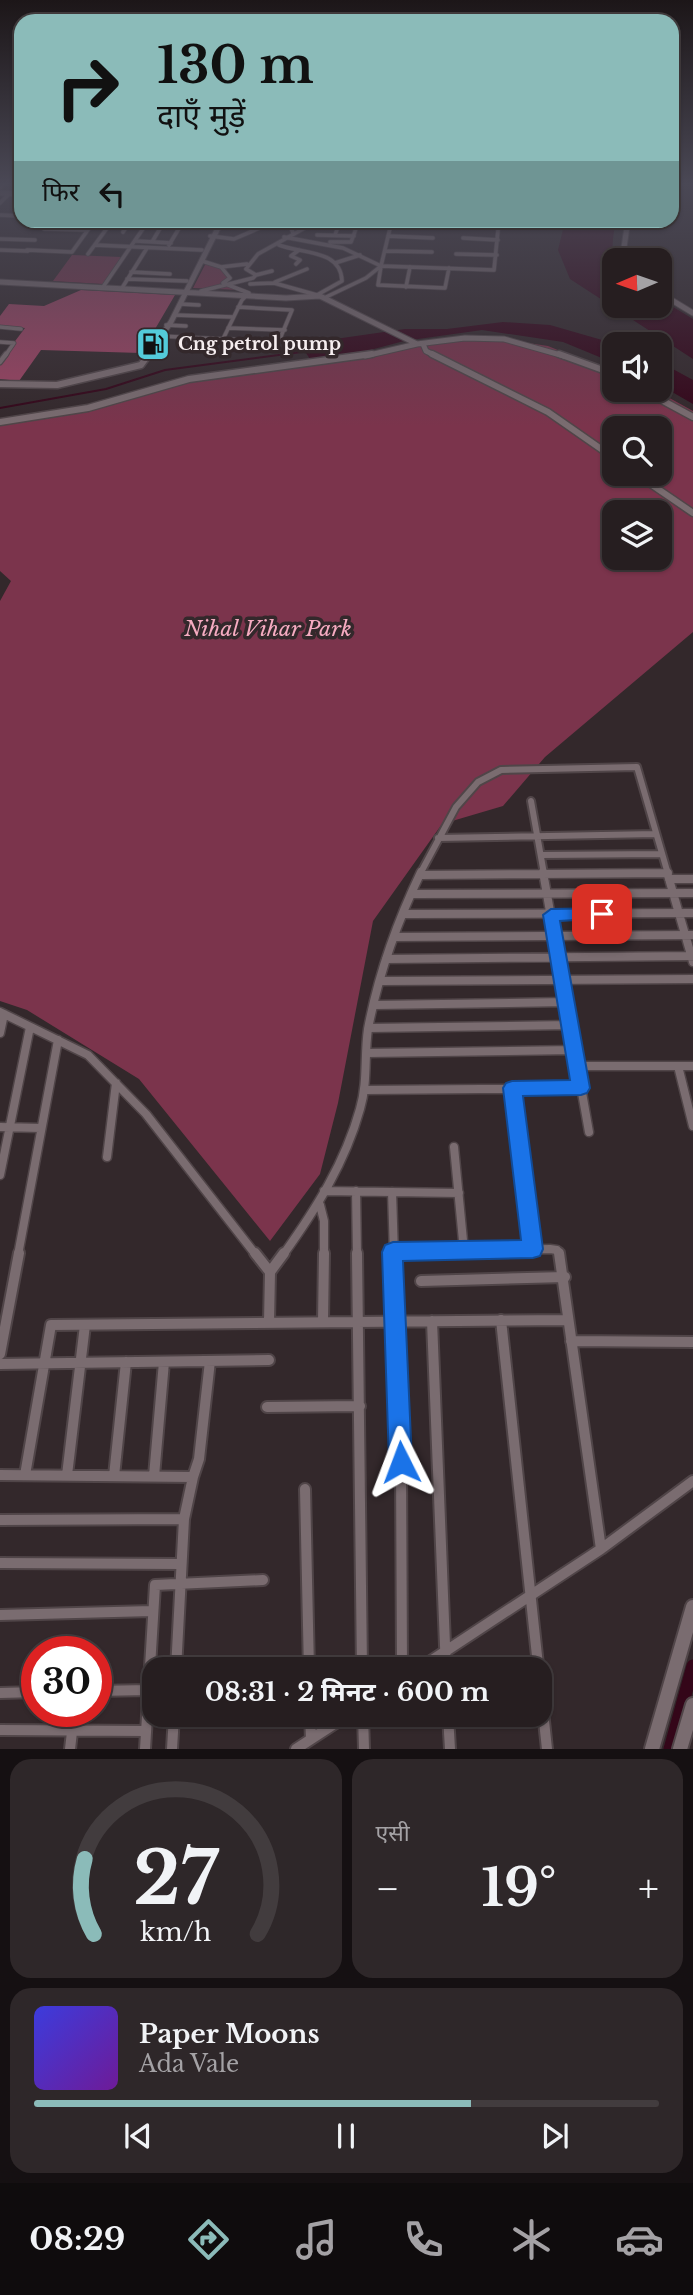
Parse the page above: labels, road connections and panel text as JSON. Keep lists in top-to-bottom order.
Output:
{
  "parks": ["Nihal Vihar Park"],
  "places": {
    "fuel station": ["Cng petrol pump"]
  },
  "north": "left",
  "page": {
    "turn": ["130 m", "दाएँ मुड़ें"],
    "then": "फिर",
    "limit": "30",
    "trip": "08:31 · 2 मिनट · 600 m",
    "tile": "एसी",
    "heat": ["−", "19°", "+"],
    "song": ["Paper Moons", "Ada Vale"],
    "tabs": "08:29",
    "gauge": ["27", "km/h"]
  }
}
